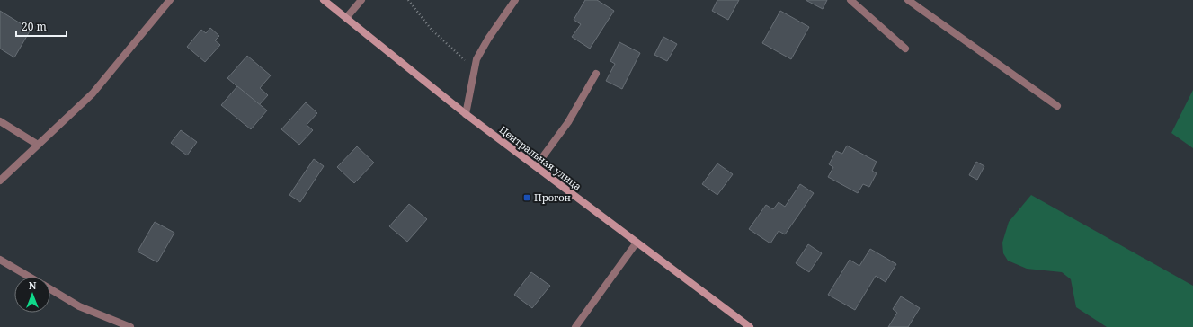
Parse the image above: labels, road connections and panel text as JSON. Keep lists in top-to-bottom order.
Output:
{
  "streets": {
    "main road": ["Центральная улица"]
  },
  "places": {
    "transit": ["Прогон"]
  },
  "scale_bar": "20 m",
  "north": "top"
}
